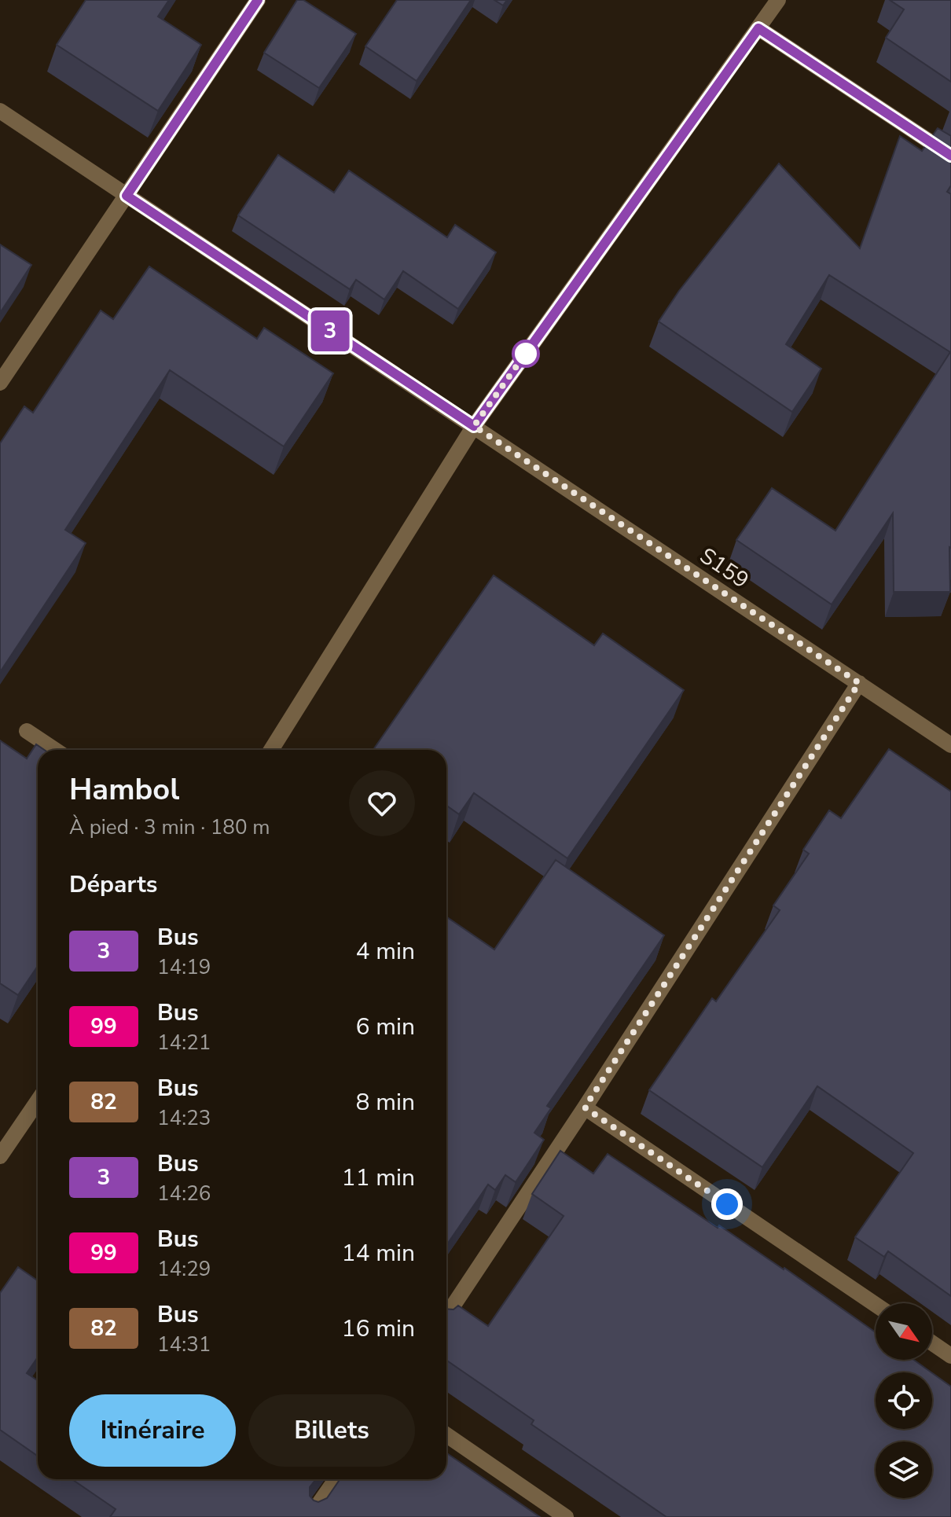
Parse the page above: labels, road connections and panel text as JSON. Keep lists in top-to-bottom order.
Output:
{
  "streets": {
    "street": ["S159"]
  },
  "lines": ["bus line 3"],
  "north": "bottom right",
  "page": {
    "on_map": "3",
    "heading": [
      ["Hambol", "À pied · 3 min · 180 m"],
      "Départs"
    ],
    "list": [
      {
        "mark": "3",
        "name": "Bus",
        "note": "14:19",
        "value": "4 min"
      },
      {
        "mark": "99",
        "name": "Bus",
        "note": "14:21",
        "value": "6 min"
      },
      {
        "mark": "82",
        "name": "Bus",
        "note": "14:23",
        "value": "8 min"
      },
      {
        "mark": "3",
        "name": "Bus",
        "note": "14:26",
        "value": "11 min"
      },
      {
        "mark": "99",
        "name": "Bus",
        "note": "14:29",
        "value": "14 min"
      },
      {
        "mark": "82",
        "name": "Bus",
        "note": "14:31",
        "value": "16 min"
      }
    ],
    "buttons": ["Itinéraire", "Billets"]
  }
}
